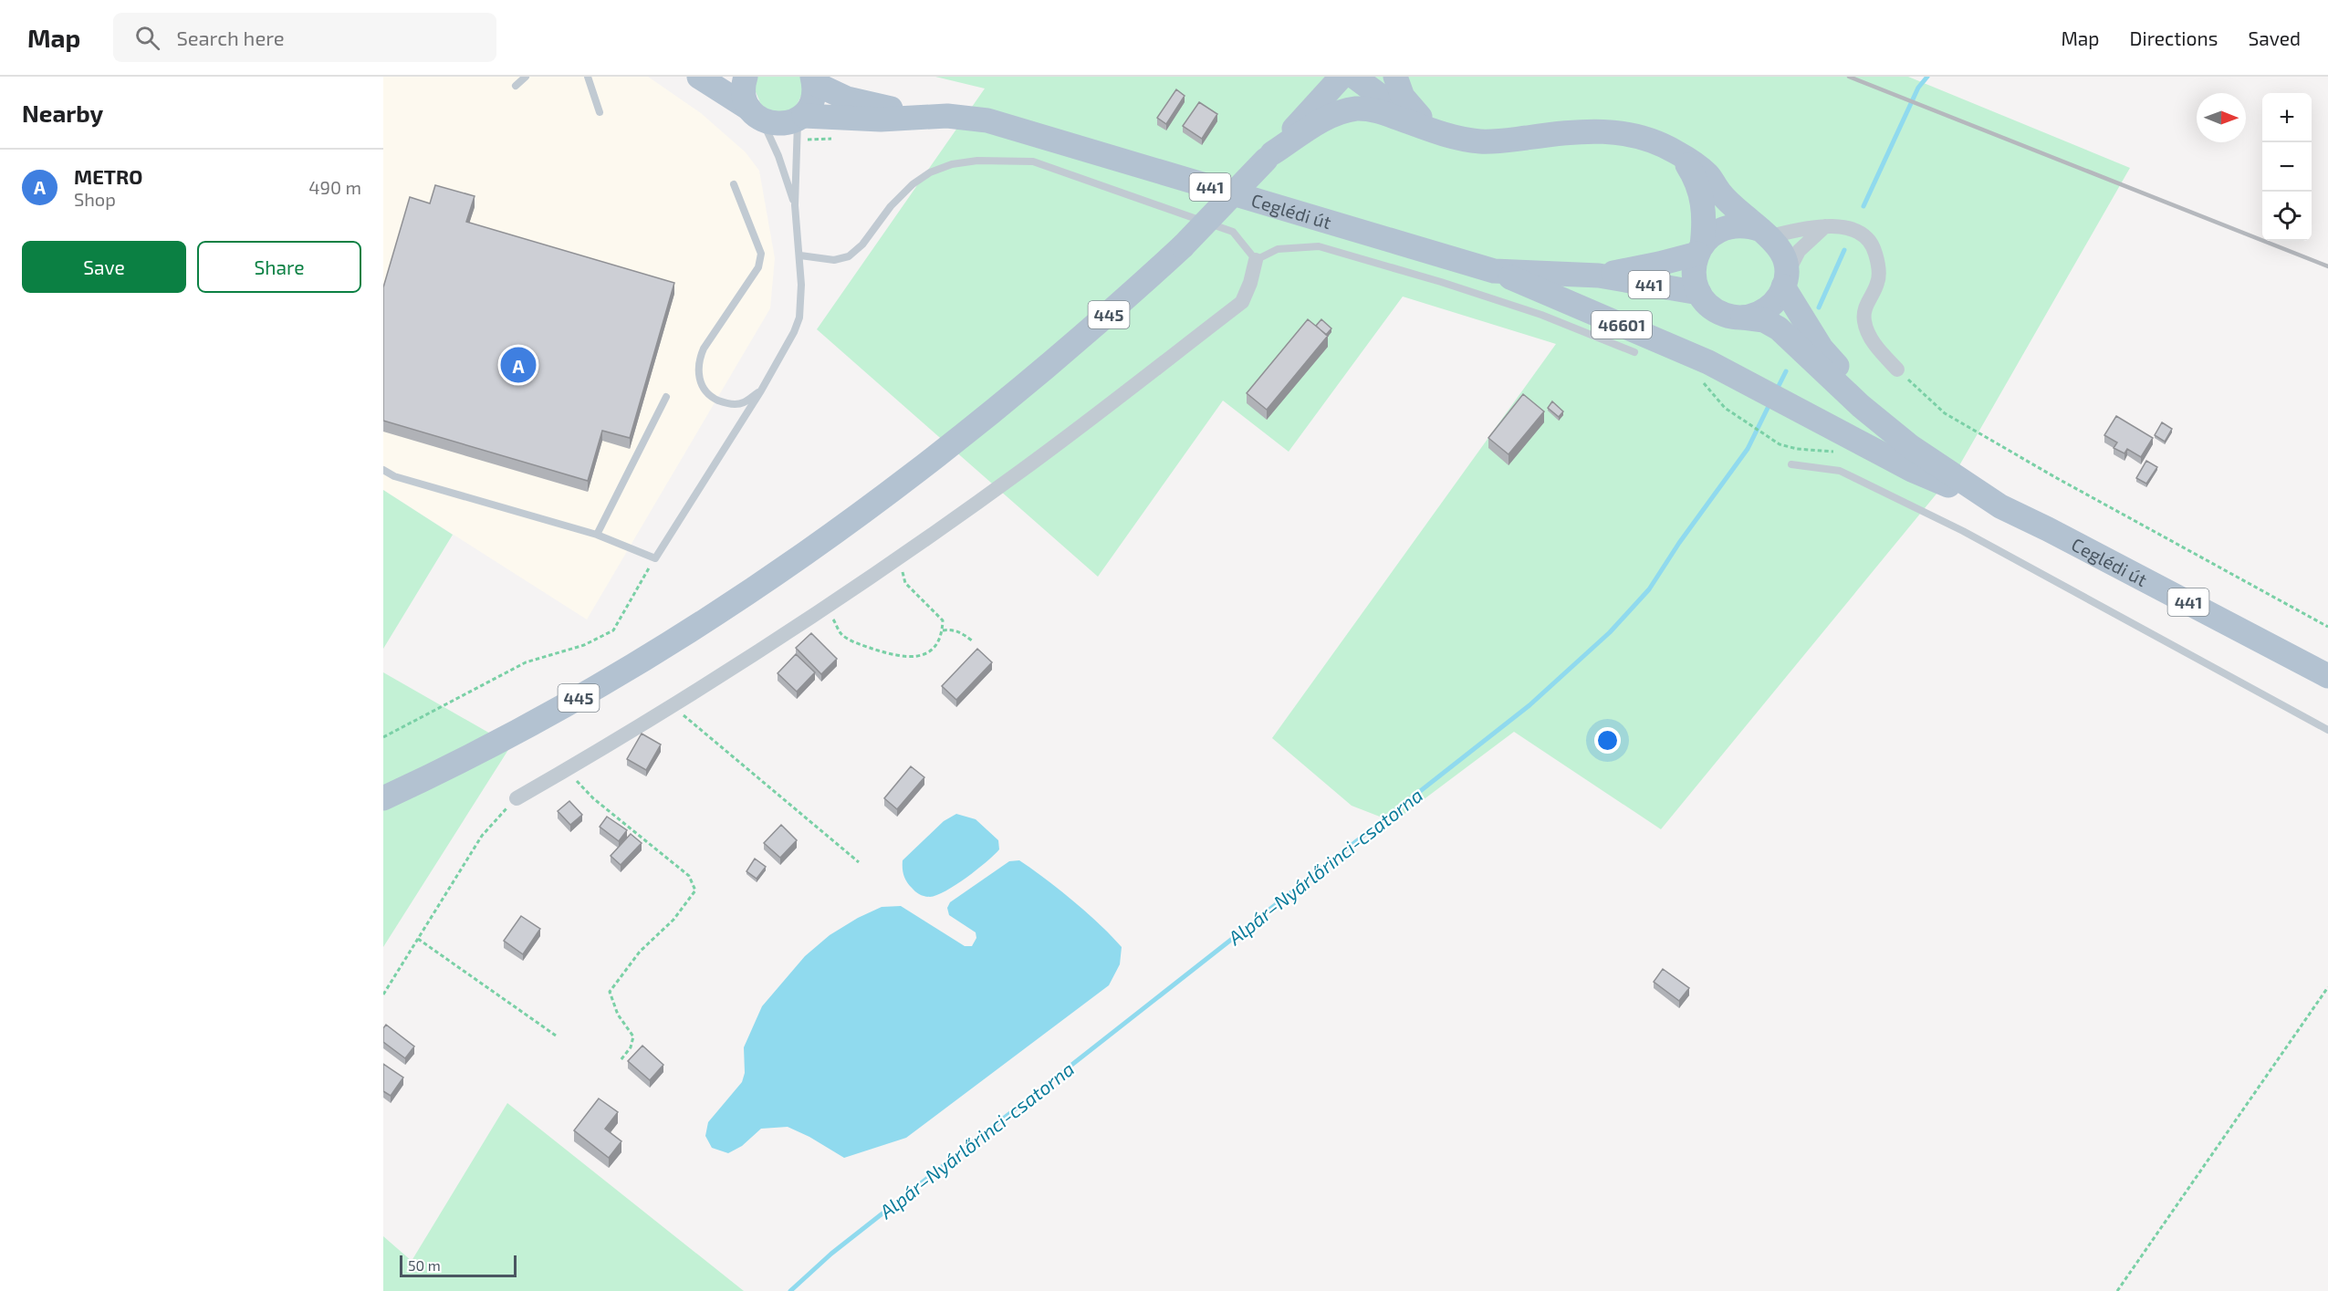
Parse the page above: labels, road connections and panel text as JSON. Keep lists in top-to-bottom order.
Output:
{
  "streets": {
    "main road": [
      "441",
      "Ceglédi út",
      "445",
      "46601"
    ]
  },
  "crossings": [
    ["441", "Ceglédi út"],
    ["Ceglédi út", "46601"]
  ],
  "water": ["Alpár–Nyárlőrinci-csatorna"],
  "scale_bar": "50 m",
  "north": "right",
  "page": {
    "header": "Map",
    "search": "Search here",
    "nav": ["Map", "Directions", "Saved"],
    "heading": "Nearby",
    "map_buttons": ["+", "−"],
    "list": [
      {
        "mark": "A",
        "name": "METRO",
        "note": "Shop",
        "value": "490 m"
      }
    ],
    "buttons": ["Save", "Share"],
    "pins": "A",
    "scale": "50 m"
  }
}
